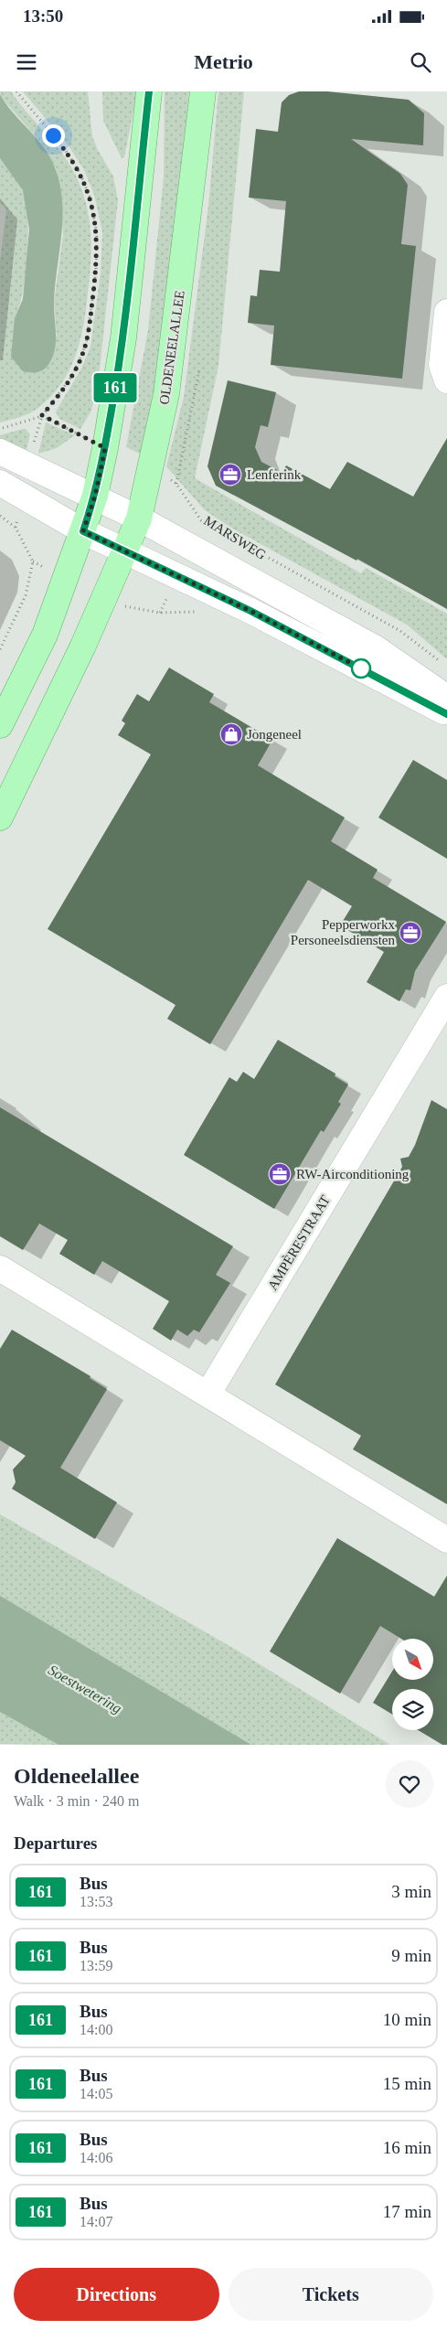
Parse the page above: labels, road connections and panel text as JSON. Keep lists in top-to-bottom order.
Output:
{
  "streets": {
    "main road": ["OLDENEELALLEE"],
    "street": ["MARSWEG", "AMPÈRESTRAAT"]
  },
  "crossings": [
    ["OLDENEELALLEE", "MARSWEG"]
  ],
  "water": ["Soestwetering"],
  "places": {
    "office": ["Lenferink", "Pepperworkx Personeelsdiensten", "RW-Airconditioning"],
    "shop": ["Jongeneel"]
  },
  "lines": ["bus line 161"],
  "north": "bottom right",
  "page": {
    "status": "13:50",
    "header": "Metrio",
    "on_map": "161",
    "heading": [
      ["Oldeneelallee", "Walk · 3 min · 240 m"],
      "Departures"
    ],
    "list": [
      {
        "mark": "161",
        "name": "Bus",
        "note": "13:53",
        "value": "3 min"
      },
      {
        "mark": "161",
        "name": "Bus",
        "note": "13:59",
        "value": "9 min"
      },
      {
        "mark": "161",
        "name": "Bus",
        "note": "14:00",
        "value": "10 min"
      },
      {
        "mark": "161",
        "name": "Bus",
        "note": "14:05",
        "value": "15 min"
      },
      {
        "mark": "161",
        "name": "Bus",
        "note": "14:06",
        "value": "16 min"
      },
      {
        "mark": "161",
        "name": "Bus",
        "note": "14:07",
        "value": "17 min"
      }
    ],
    "buttons": ["Directions", "Tickets"]
  }
}
